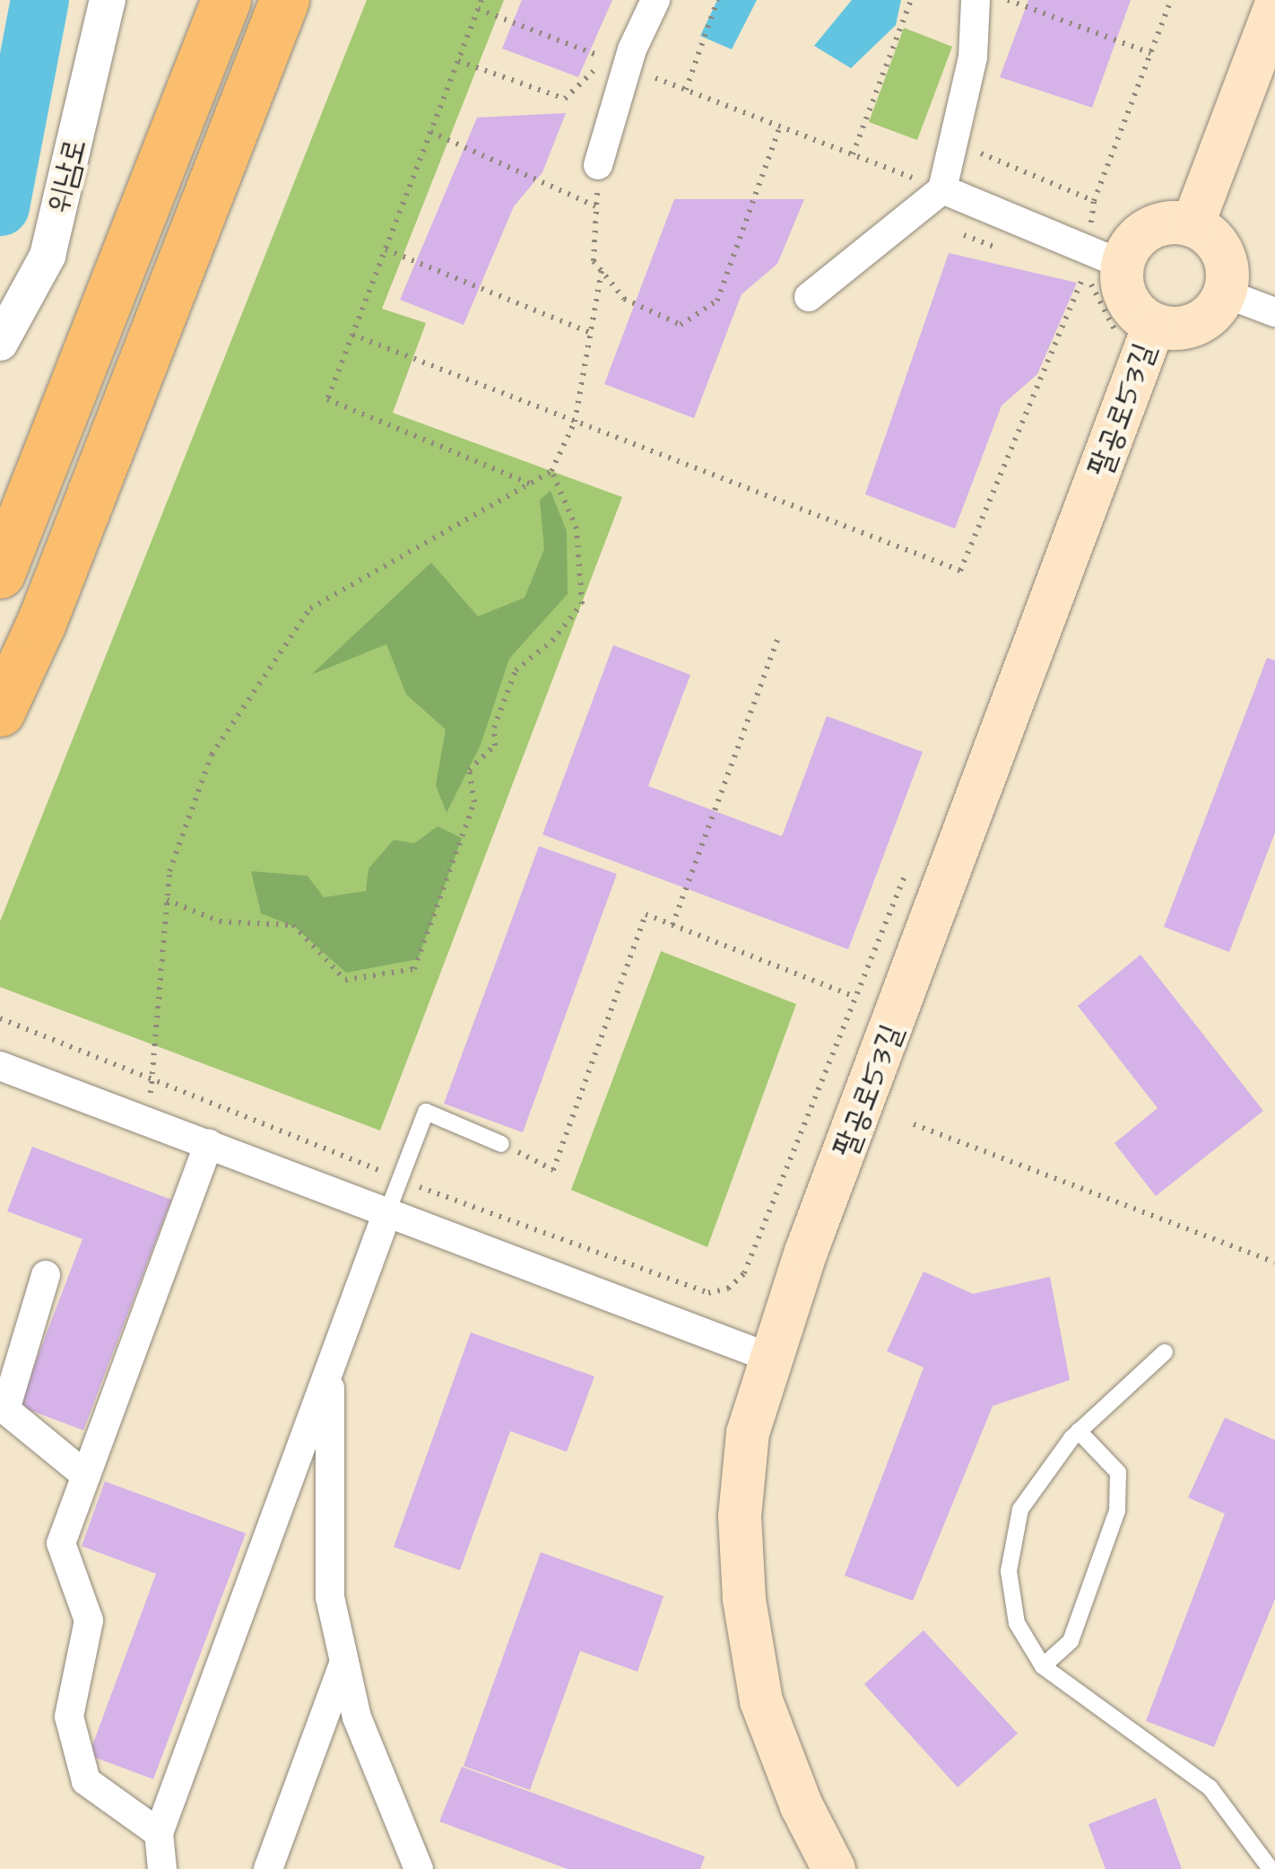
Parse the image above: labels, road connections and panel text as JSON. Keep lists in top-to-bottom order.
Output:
{
  "streets": {
    "main road": ["팔공로53길"],
    "street": ["위남로"]
  }
}
